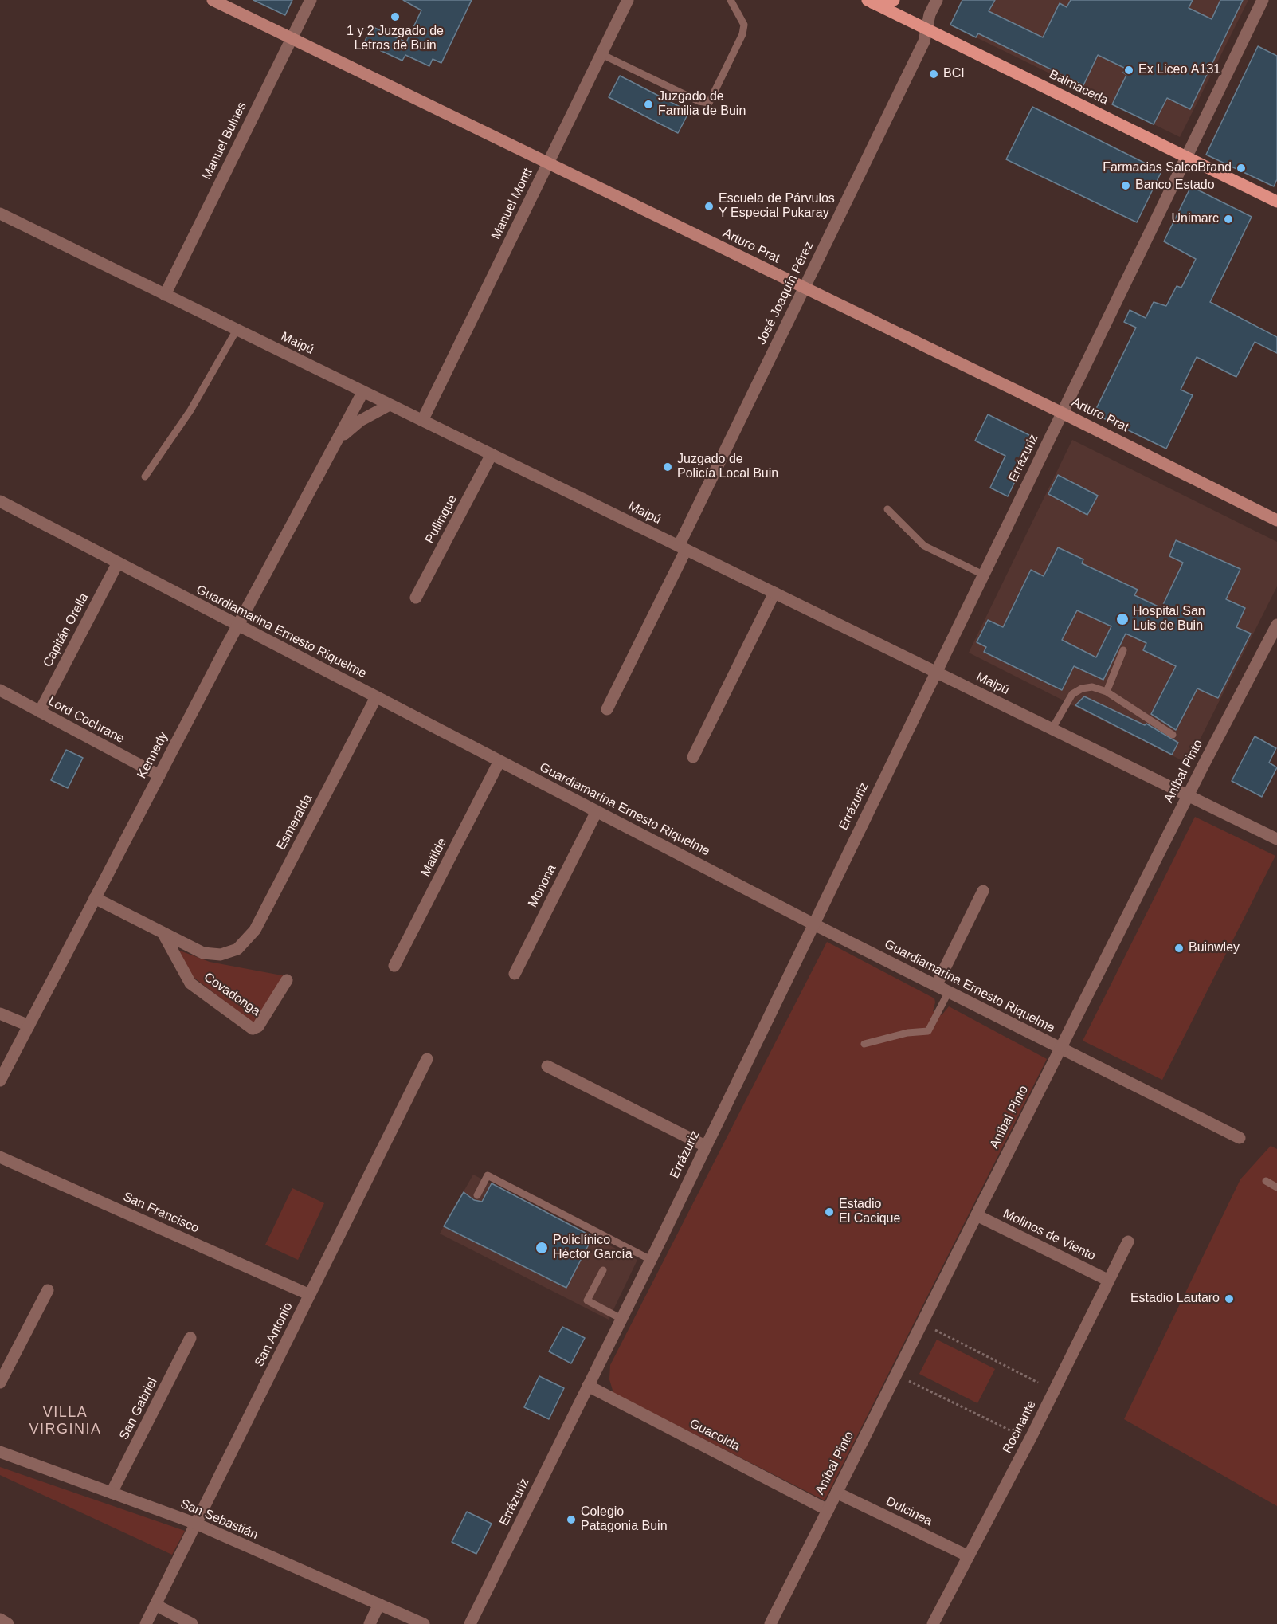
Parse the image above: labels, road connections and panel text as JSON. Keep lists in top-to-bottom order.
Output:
{
  "streets": {
    "main road": ["Balmaceda", "Arturo Prat"],
    "street": [
      "Manuel Bulnes",
      "Manuel Montt",
      "José Joaquín Pérez",
      "Maipú",
      "Errázuriz",
      "Pullinque",
      "Capitán Orella",
      "Guardiamarina Ernesto Riquelme",
      "Lord Cochrane",
      "Kennedy",
      "Aníbal Pinto",
      "Esmeralda",
      "Matilde",
      "Monona",
      "Covadonga",
      "San Francisco",
      "Molinos de Viento",
      "San Antonio",
      "San Gabriel",
      "Rocinante",
      "Guacolda",
      "Dulcinea",
      "San Sebastián"
    ]
  },
  "crossings": [
    ["Balmaceda", "José Joaquín Pérez"],
    ["Balmaceda", "Errázuriz"],
    ["Manuel Bulnes", "Arturo Prat"],
    ["Manuel Bulnes", "Maipú"],
    ["Manuel Montt", "Arturo Prat"],
    ["Manuel Montt", "Maipú"],
    ["Arturo Prat", "José Joaquín Pérez"],
    ["Arturo Prat", "Errázuriz"],
    ["José Joaquín Pérez", "Maipú"],
    ["Maipú", "Errázuriz"],
    ["Maipú", "Pullinque"],
    ["Maipú", "Kennedy"],
    ["Maipú", "Aníbal Pinto"],
    ["Errázuriz", "Guardiamarina Ernesto Riquelme"],
    ["Errázuriz", "Guacolda"],
    ["Capitán Orella", "Guardiamarina Ernesto Riquelme"],
    ["Capitán Orella", "Lord Cochrane"],
    ["Guardiamarina Ernesto Riquelme", "Kennedy"],
    ["Guardiamarina Ernesto Riquelme", "Aníbal Pinto"],
    ["Guardiamarina Ernesto Riquelme", "Esmeralda"],
    ["Guardiamarina Ernesto Riquelme", "Matilde"],
    ["Guardiamarina Ernesto Riquelme", "Monona"],
    ["Lord Cochrane", "Kennedy"],
    ["Kennedy", "Covadonga"],
    ["Aníbal Pinto", "Molinos de Viento"],
    ["Aníbal Pinto", "Guacolda"],
    ["Aníbal Pinto", "Dulcinea"],
    ["Esmeralda", "Covadonga"],
    ["San Francisco", "San Antonio"],
    ["Molinos de Viento", "Rocinante"],
    ["San Antonio", "San Sebastián"],
    ["San Gabriel", "San Sebastián"],
    ["Rocinante", "Dulcinea"]
  ],
  "districts": ["VILLA VIRGINIA"],
  "places": [
    "1 y 2 Juzgado de Letras de Buin",
    "Ex Liceo A131",
    "BCI",
    "Juzgado de Familia de Buin",
    "Farmacias SalcoBrand",
    "Banco Estado",
    "Escuela de Párvulos Y Especial Pukaray",
    "Unimarc",
    "Juzgado de Policía Local Buin",
    "Hospital San Luis de Buin",
    "Buinwley",
    "Estadio El Cacique",
    "Policlínico Héctor García",
    "Estadio Lautaro",
    "Colegio Patagonia Buin"
  ]
}
